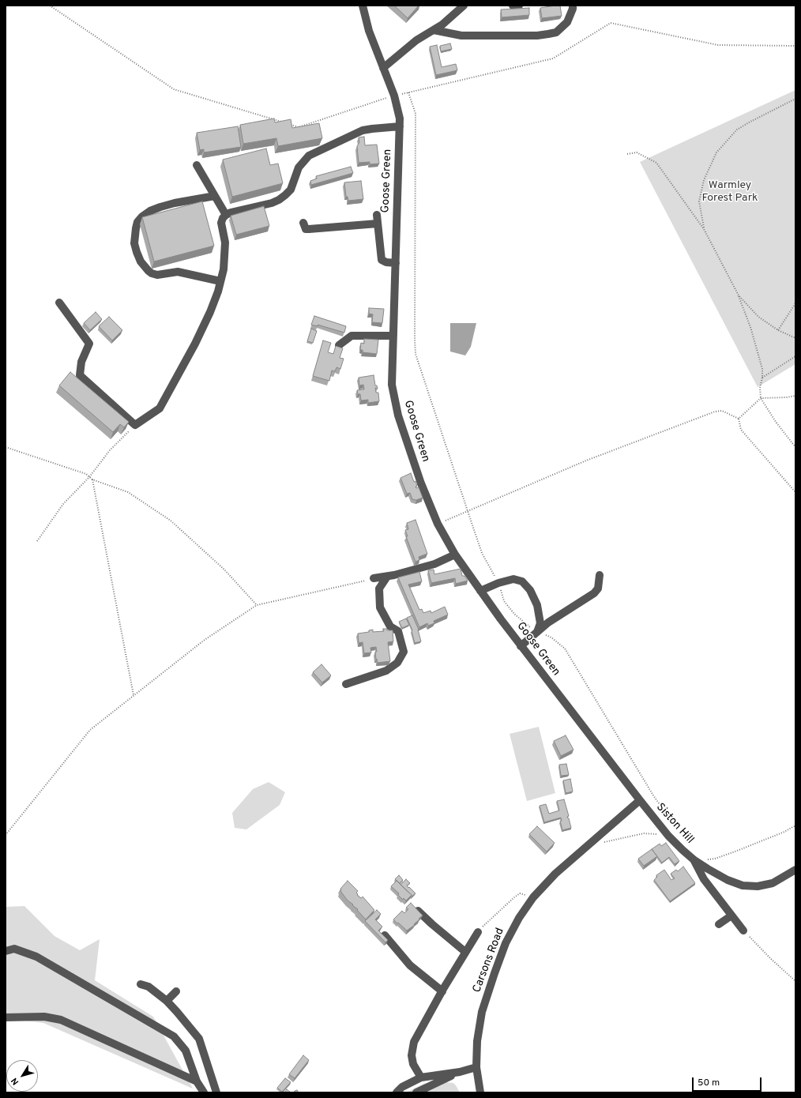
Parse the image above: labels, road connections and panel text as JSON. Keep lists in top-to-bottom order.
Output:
{
  "streets": {
    "street": ["Goose Green", "Siston Hill", "Carsons Road"]
  },
  "crossings": [
    ["Goose Green", "Siston Hill"],
    ["Goose Green", "Carsons Road"],
    ["Siston Hill", "Carsons Road"]
  ],
  "parks": ["Warmley Forest Park"],
  "scale_bar": "50 m",
  "north": "bottom left"
}
